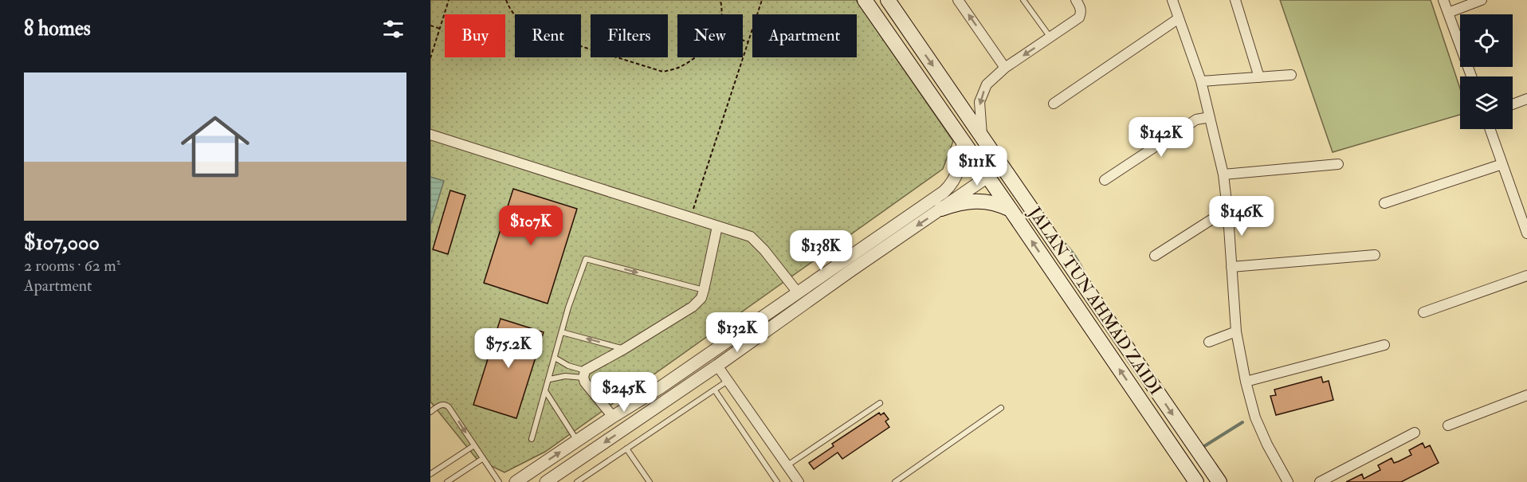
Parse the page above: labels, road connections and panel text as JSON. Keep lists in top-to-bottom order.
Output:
{
  "streets": {
    "main road": ["JALAN TUN AHMAD ZAIDI"]
  },
  "page": {
    "heading": "8 homes",
    "chip": [
      "Buy",
      "Rent",
      "Filters",
      "New",
      "Apartment"
    ],
    "list": [
      {
        "name": "$107,000",
        "note": "2 rooms · 62 m² · Apartment"
      }
    ],
    "price": [
      "$142K",
      "$111K",
      "$146K",
      "$107K",
      "$138K",
      "$132K",
      "$75.2K",
      "$245K"
    ]
  }
}
